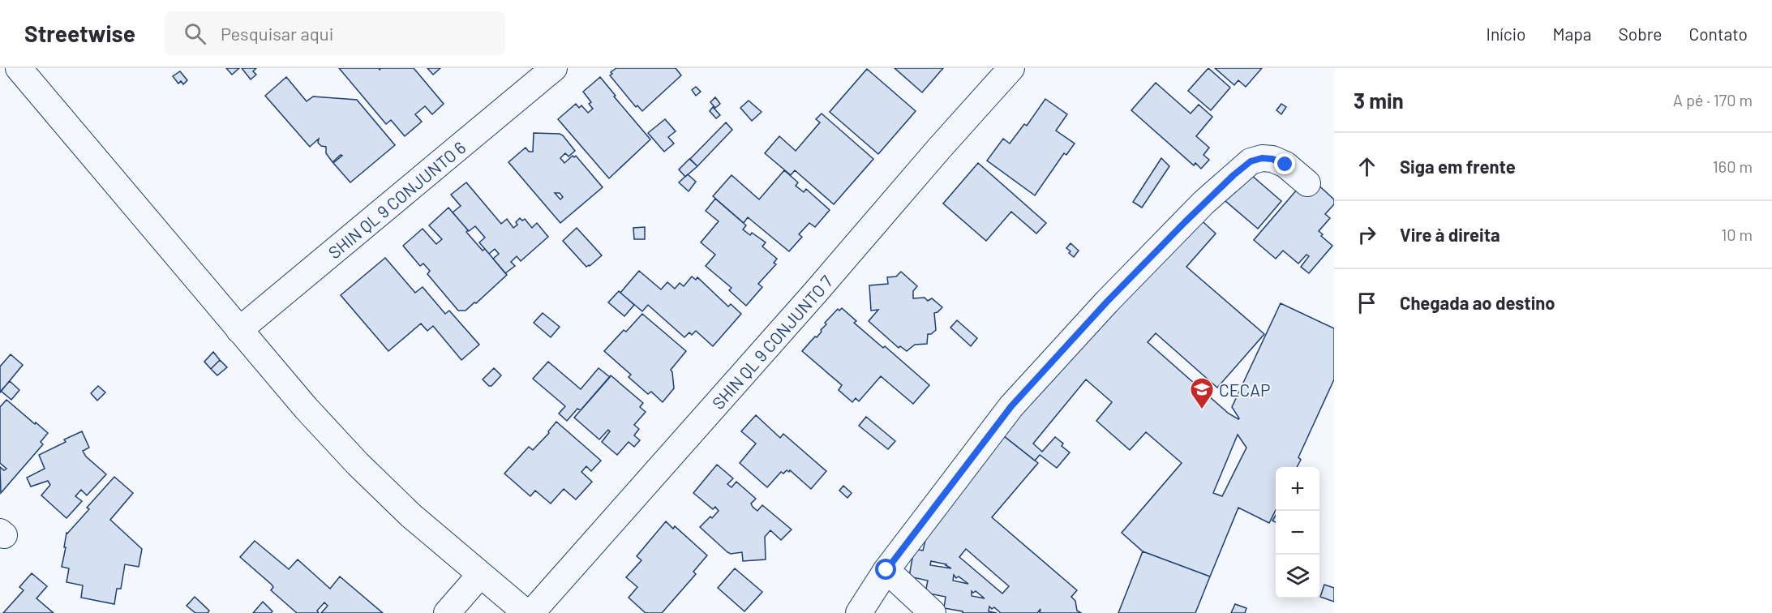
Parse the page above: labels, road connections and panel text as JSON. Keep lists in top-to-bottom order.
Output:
{
  "streets": {
    "street": ["SHIN QL 9 CONJUNTO 6", "SHIN QL 9 CONJUNTO 7"]
  },
  "places": {
    "school or university": ["CECAP"]
  },
  "page": {
    "header": "Streetwise",
    "search": "Pesquisar aqui",
    "nav": [
      "Início",
      "Mapa",
      "Sobre",
      "Contato"
    ],
    "heading": ["3 min", "A pé · 170 m"],
    "list": [
      ["Siga em frente", "160 m"],
      ["Vire à direita", "10 m"],
      "Chegada ao destino"
    ],
    "map_buttons": ["+", "−"]
  }
}
